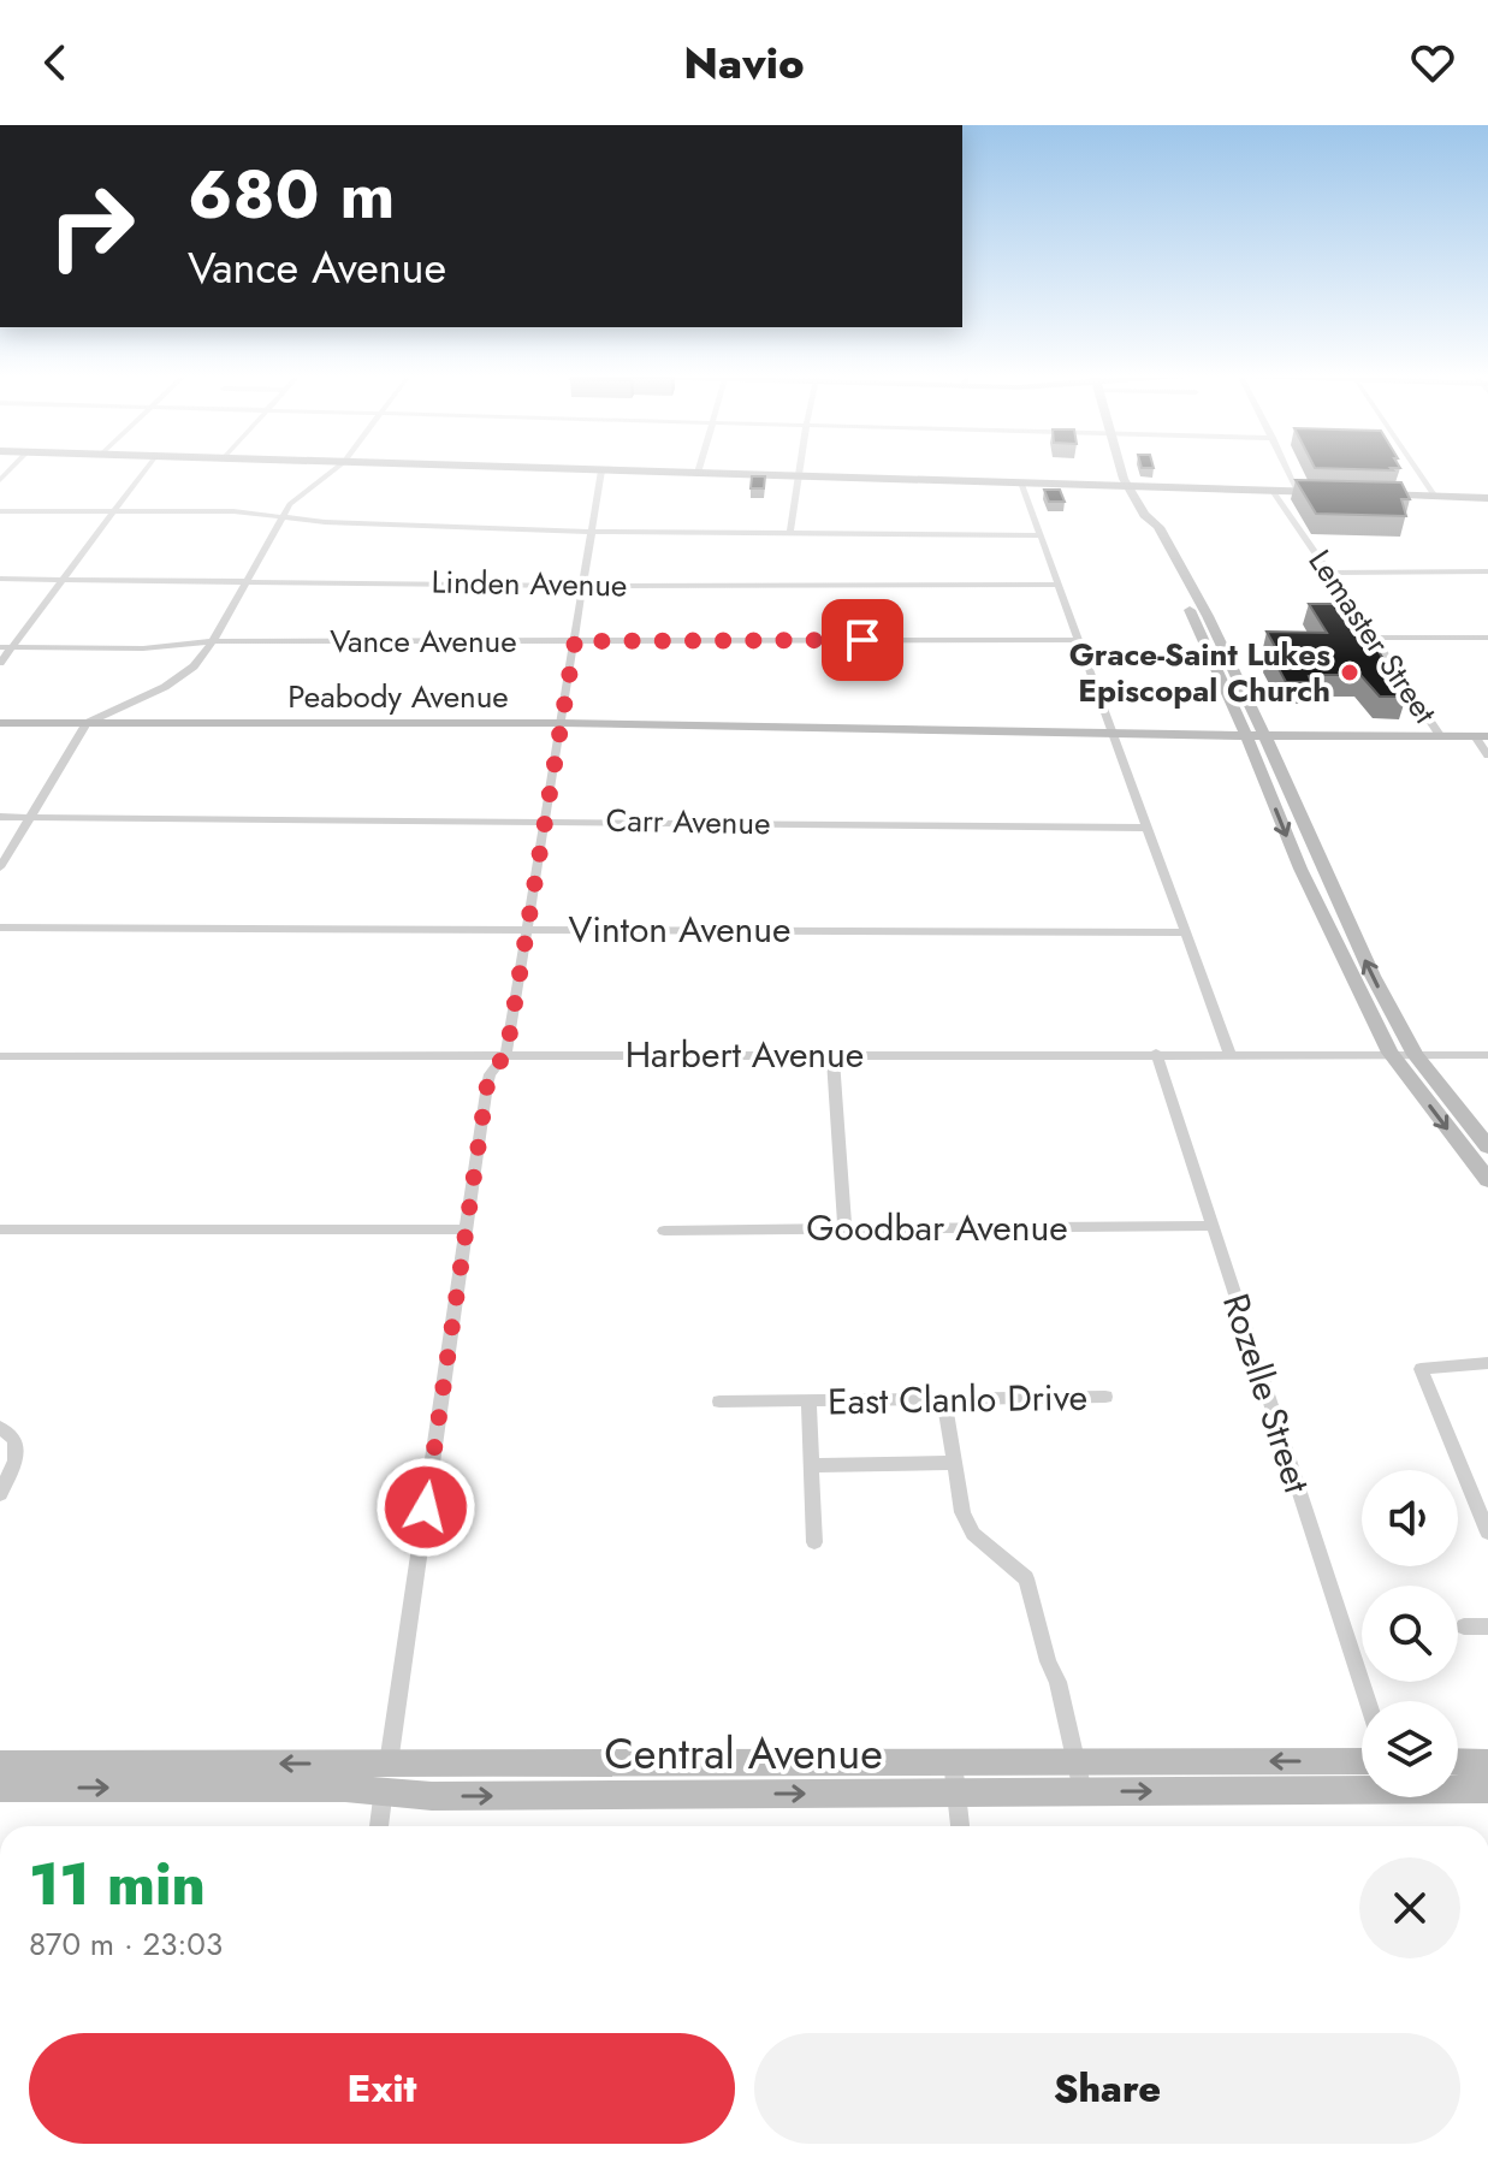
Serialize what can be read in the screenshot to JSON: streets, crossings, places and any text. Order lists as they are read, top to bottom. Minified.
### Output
{"streets":{"street":["Linden Avenue","Lemaster Street","Vance Avenue","Peabody Avenue","Carr Avenue","Vinton Avenue","Harbert Avenue","Goodbar Avenue","Rozelle Street","East Clanlo Drive","Central Avenue"]},"crossings":[["Lemaster Street","Peabody Avenue"],["Harbert Avenue","Rozelle Street"],["Goodbar Avenue","Rozelle Street"]],"places":["Grace-Saint Lukes Episcopal Church"],"page":{"header":"Navio","turn":["680 m","Vance Avenue"],"heading":["11 min","870 m · 23:03"],"buttons":["Exit","Share"]}}
